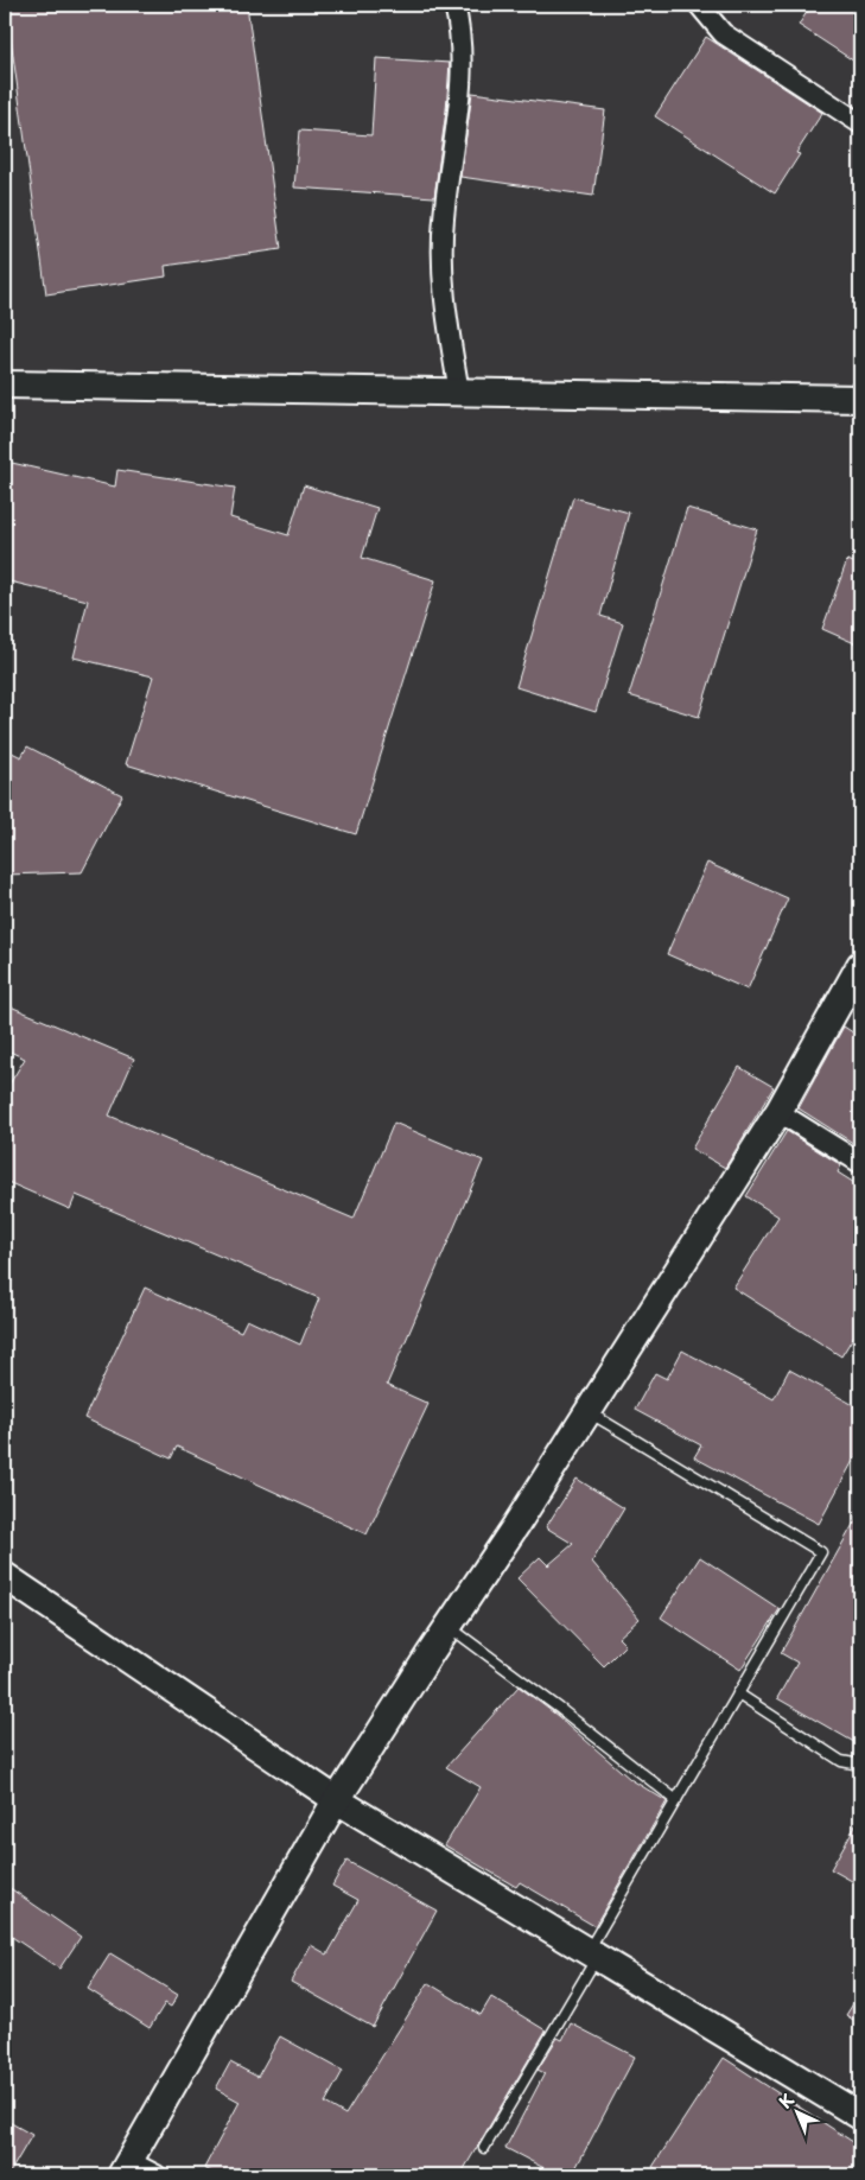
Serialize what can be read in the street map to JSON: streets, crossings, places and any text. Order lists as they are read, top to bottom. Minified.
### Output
{"north":"top left"}
